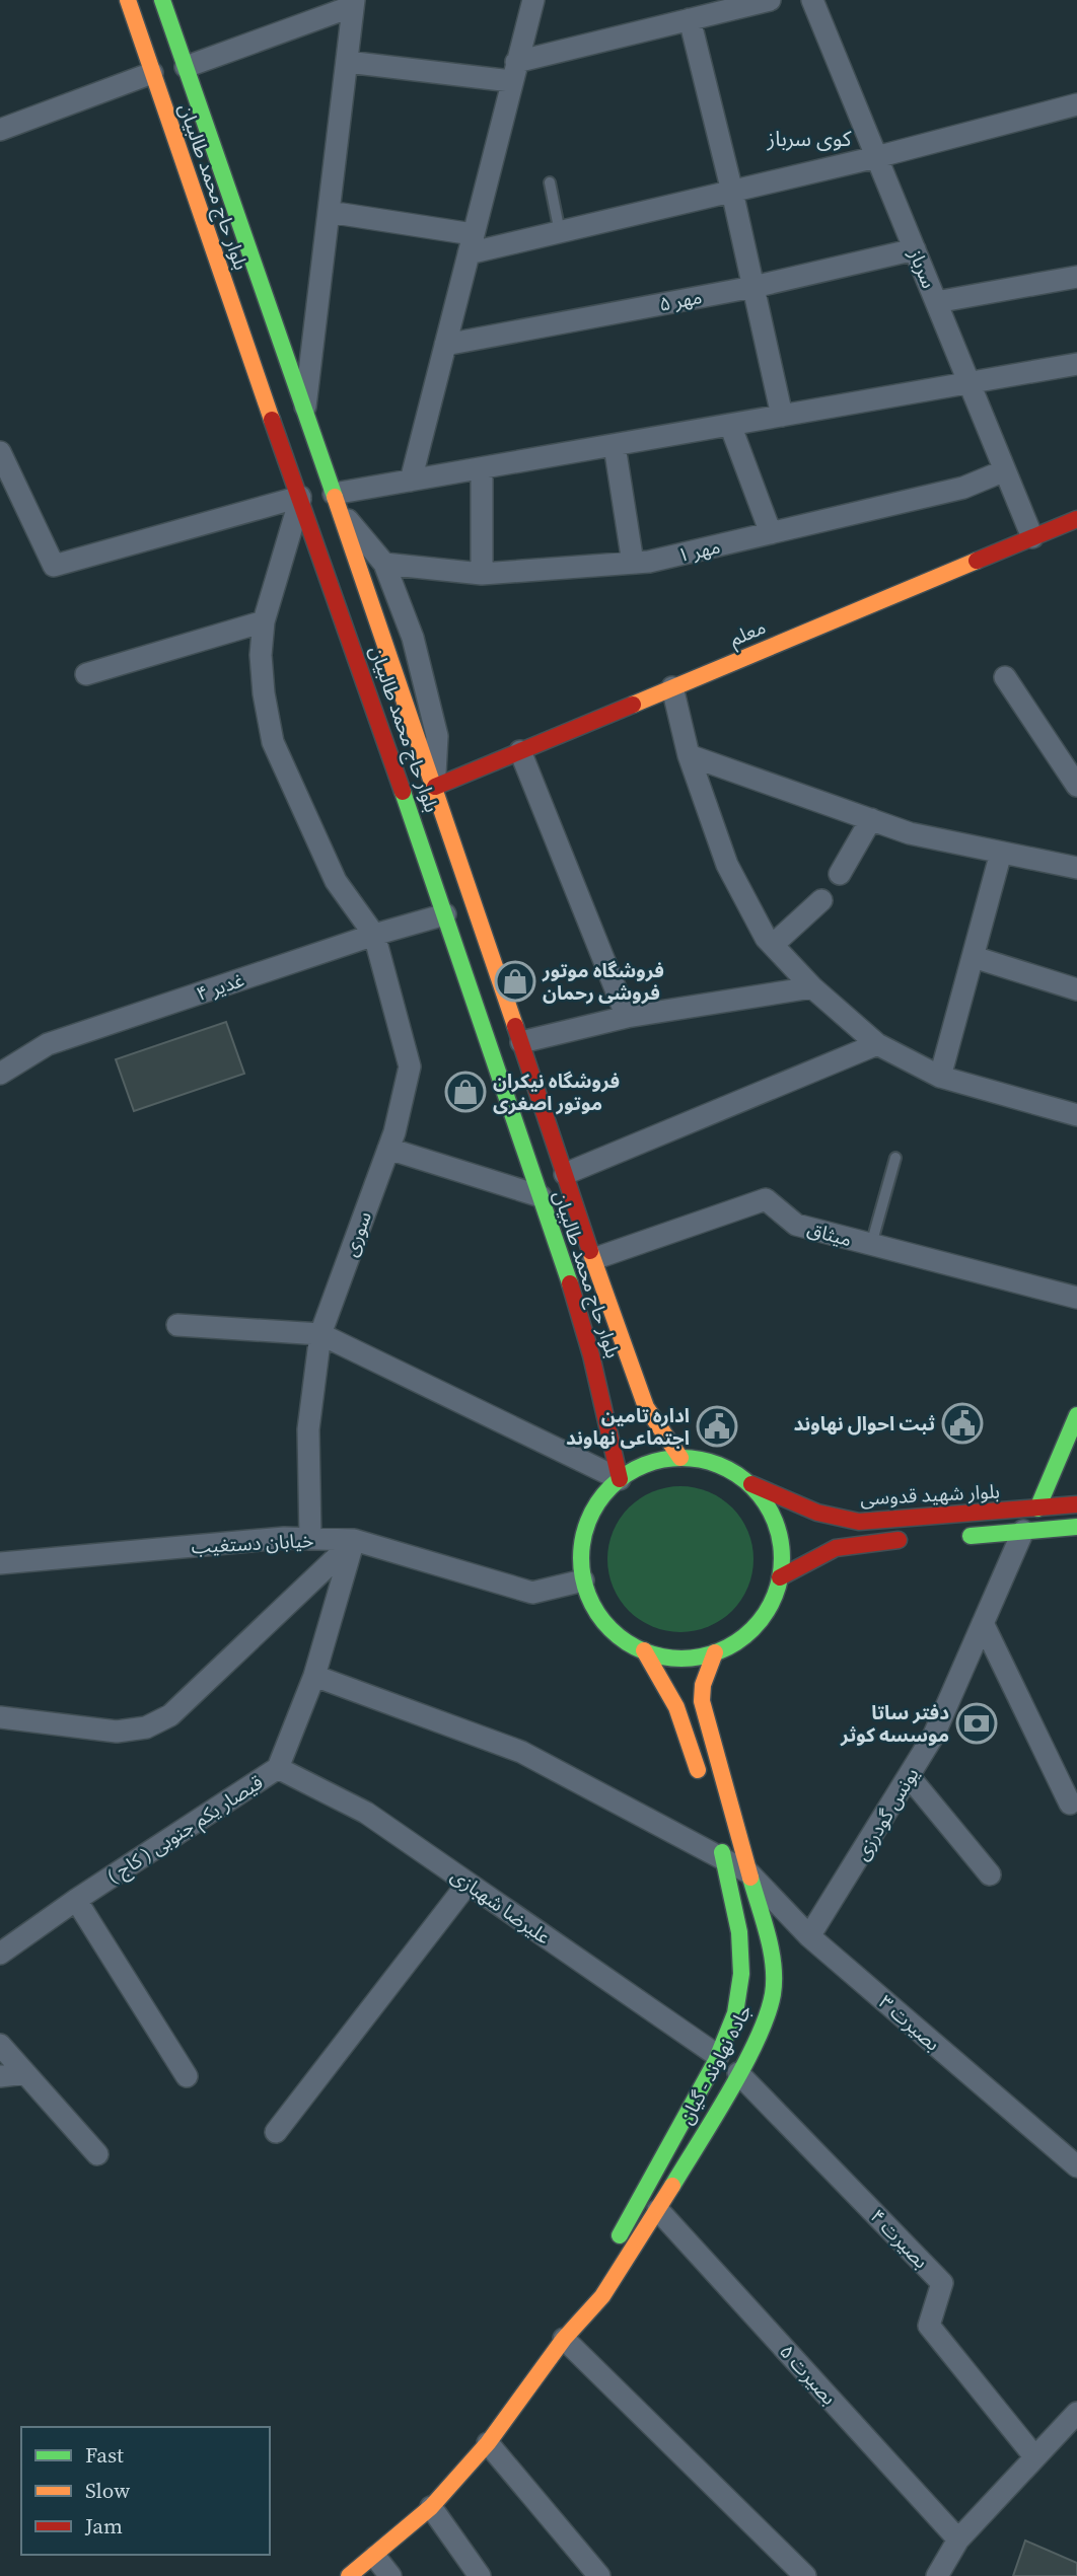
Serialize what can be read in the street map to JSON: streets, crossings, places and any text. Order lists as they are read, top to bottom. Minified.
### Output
{"streets":{"main road":["بلوار حاج محمد طالبیان","معلم","بلوار شهید قدوسی","جاده نهاوند - گیان"],"street":["سرباز","مهر ۵","مهر ۱","غدیر ۴","سوری","میثاق","خیابان دستغیب","یونس گودرزی","قیصار یکم جنوبی ( کاج )","علیرضا شهبازی","بصیرت ۳","بصیرت ۴","بصیرت ۵"]},"crossings":[["بلوار حاج محمد طالبیان","معلم"],["بلوار حاج محمد طالبیان","غدیر ۴"],["بلوار حاج محمد طالبیان","میثاق"],["بلوار حاج محمد طالبیان","بلوار شهید قدوسی"],["بلوار حاج محمد طالبیان","خیابان دستغیب"],["بلوار حاج محمد طالبیان","جاده نهاوند - گیان"],["سرباز","مهر ۵"],["سرباز","مهر ۱"],["سرباز","معلم"],["غدیر ۴","سوری"],["سوری","خیابان دستغیب"],["بلوار شهید قدوسی","خیابان دستغیب"],["بلوار شهید قدوسی","جاده نهاوند - گیان"],["خیابان دستغیب","قیصار یکم جنوبی ( کاج )"],["خیابان دستغیب","جاده نهاوند - گیان"],["یونس گودرزی","بصیرت ۳"],["قیصار یکم جنوبی ( کاج )","علیرضا شهبازی"],["علیرضا شهبازی","جاده نهاوند - گیان"],["بصیرت ۳","جاده نهاوند - گیان"],["جاده نهاوند - گیان","بصیرت ۴"],["جاده نهاوند - گیان","بصیرت ۵"]],"districts":["کوی سرباز"],"places":{"shop":["فروشگاه موتور فروشی رحمان","فروشگاه نیکران موتور اصغری"],"public building":["ثبت احوال نهاوند","اداره تامین اجتماعی نهاوند"],"bank":["دفتر ساتا موسسه کوثر"]},"legend":["Fast","Slow","Jam"]}
